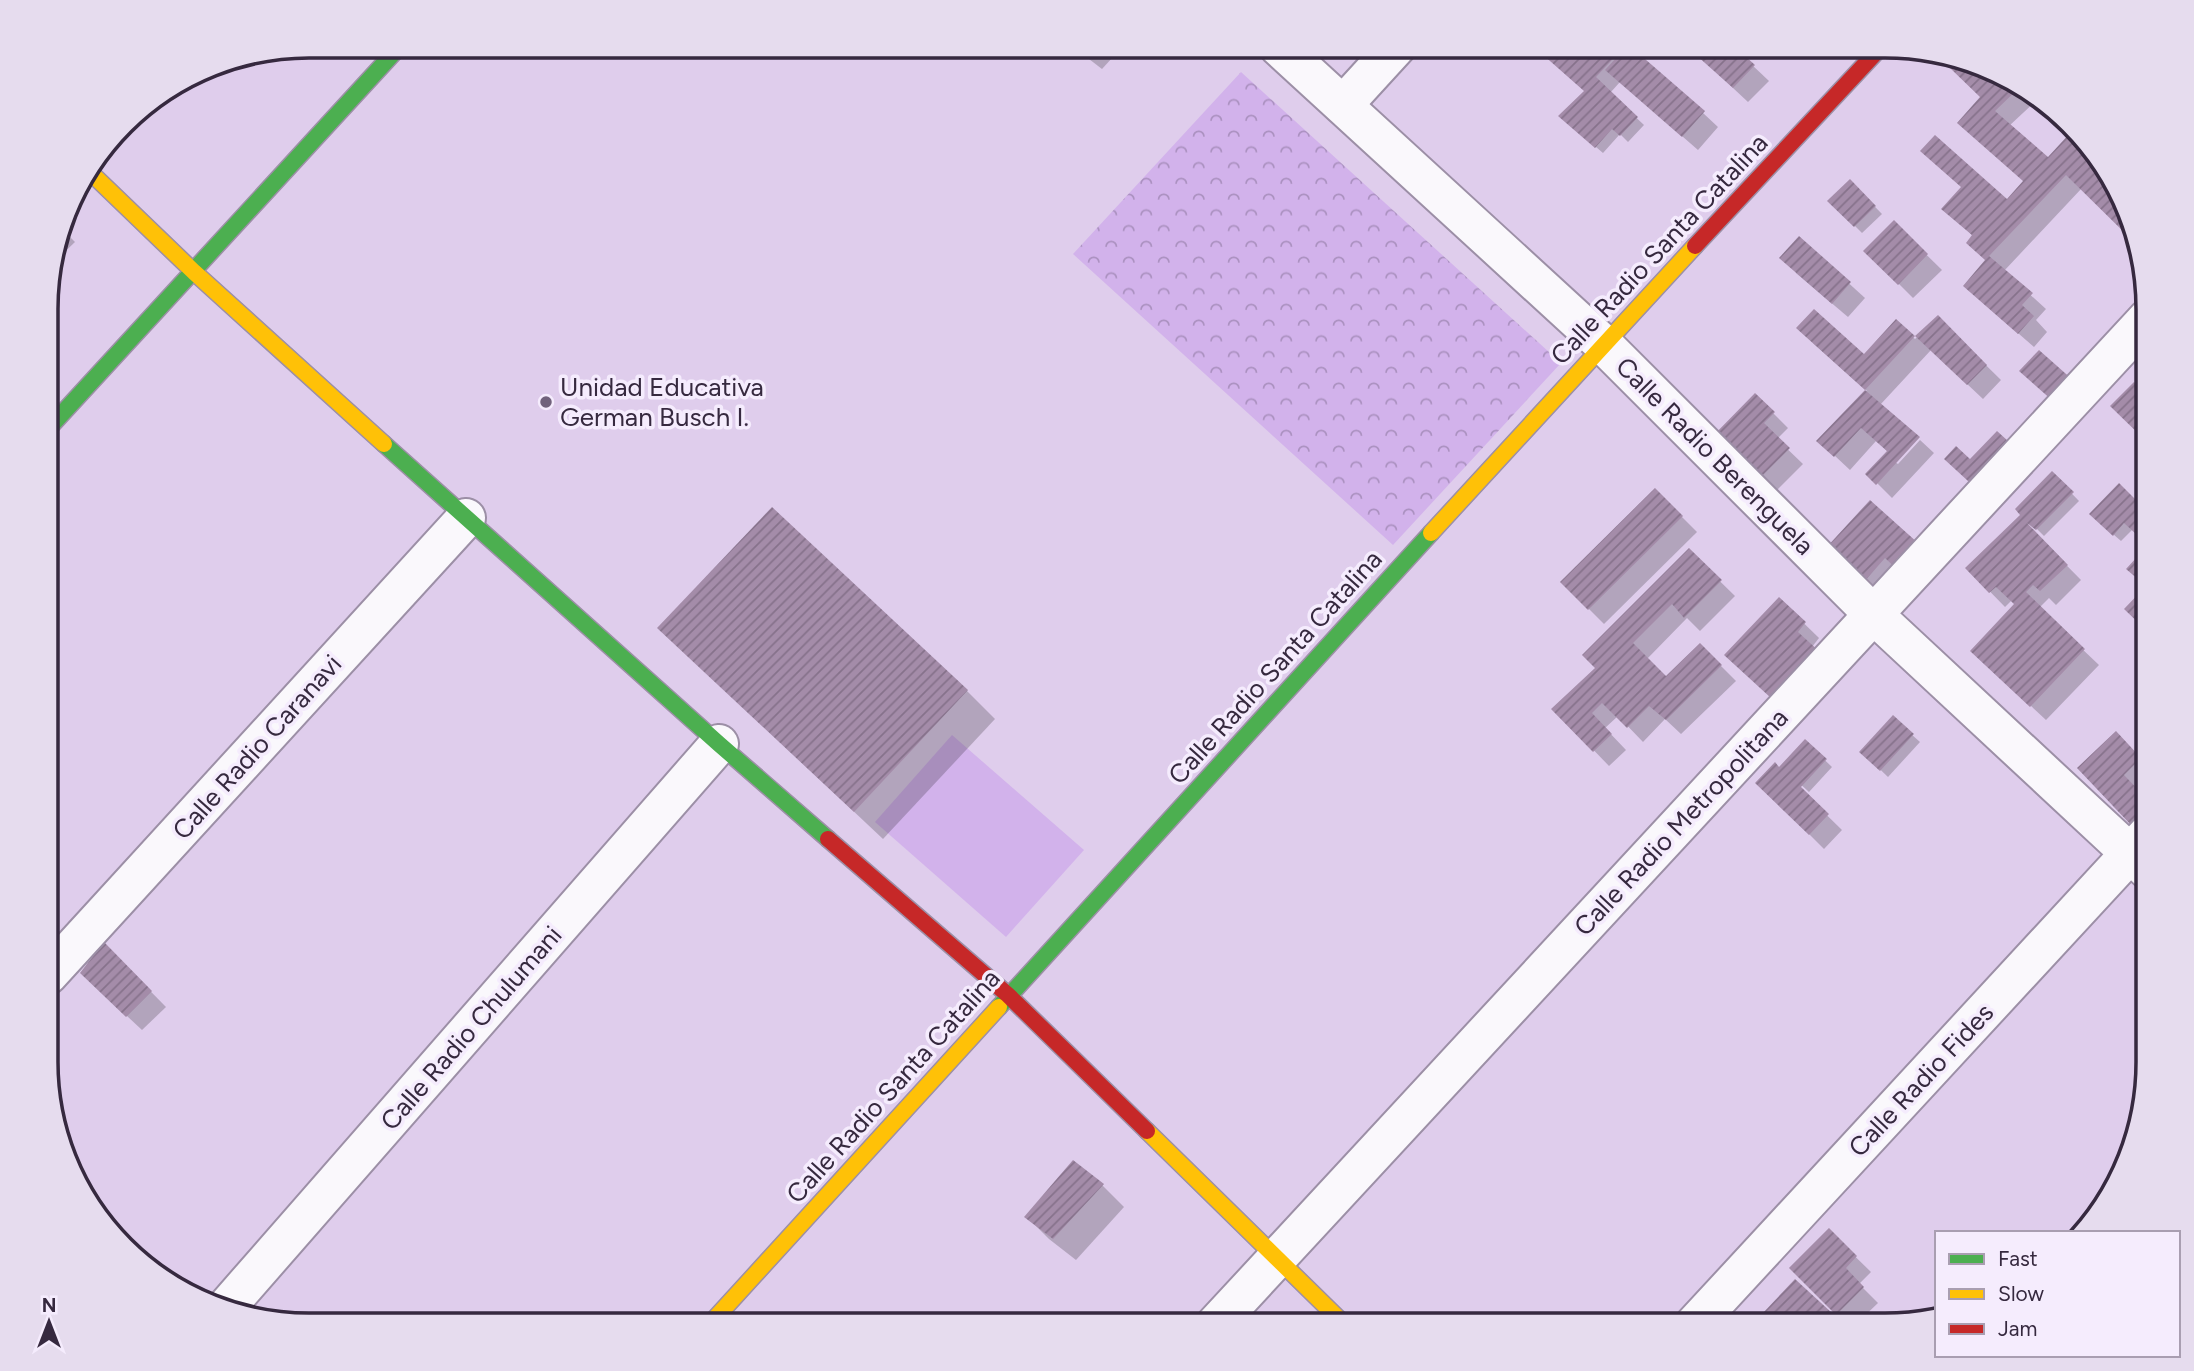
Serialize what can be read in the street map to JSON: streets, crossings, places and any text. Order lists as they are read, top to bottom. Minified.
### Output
{"streets":{"street":["Calle Radio Santa Catalina","Calle Radio Berenguela","Calle Radio Caranavi","Calle Radio Metropolitana","Calle Radio Chulumani","Calle Radio Fides"]},"crossings":[["Calle Radio Santa Catalina","Calle Radio Berenguela"],["Calle Radio Berenguela","Calle Radio Metropolitana"]],"places":["Unidad Educativa German Busch I."],"legend":["Fast","Slow","Jam"],"north":"top"}
